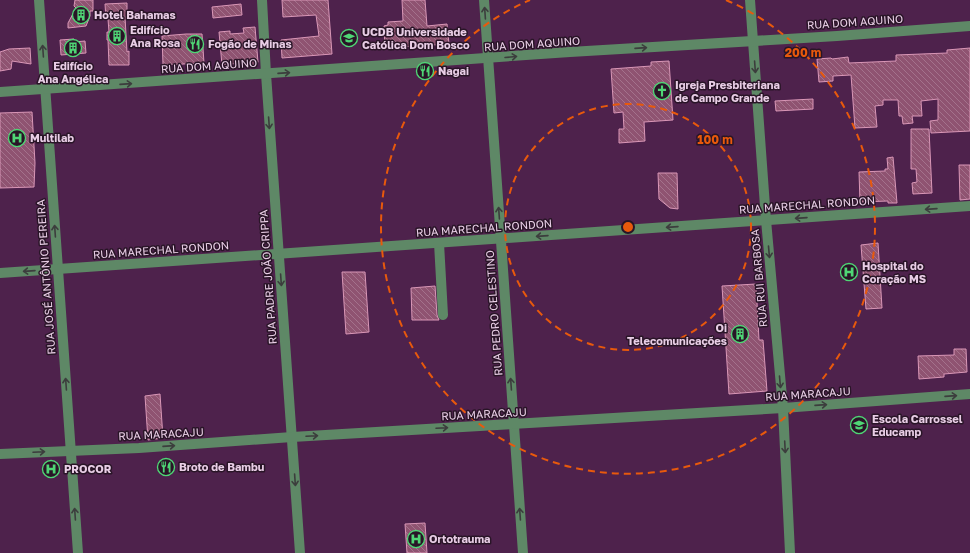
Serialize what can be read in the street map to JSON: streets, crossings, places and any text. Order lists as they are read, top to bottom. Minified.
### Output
{"streets":{"street":["RUA DOM AQUINO","RUA MARECHAL RONDON","RUA JOSÉ ANTÔNIO PEREIRA","RUA PADRE JOÃO CRIPPA","RUA RUI BARBOSA","RUA PEDRO CELESTINO","RUA MARACAJU"]},"crossings":[["RUA DOM AQUINO","RUA JOSÉ ANTÔNIO PEREIRA"],["RUA DOM AQUINO","RUA PADRE JOÃO CRIPPA"],["RUA DOM AQUINO","RUA RUI BARBOSA"],["RUA DOM AQUINO","RUA PEDRO CELESTINO"],["RUA MARECHAL RONDON","RUA JOSÉ ANTÔNIO PEREIRA"],["RUA MARECHAL RONDON","RUA PADRE JOÃO CRIPPA"],["RUA MARECHAL RONDON","RUA RUI BARBOSA"],["RUA MARECHAL RONDON","RUA PEDRO CELESTINO"],["RUA JOSÉ ANTÔNIO PEREIRA","RUA MARACAJU"],["RUA PADRE JOÃO CRIPPA","RUA MARACAJU"],["RUA RUI BARBOSA","RUA MARACAJU"],["RUA PEDRO CELESTINO","RUA MARACAJU"]],"one_way":["RUA DOM AQUINO","RUA MARECHAL RONDON","RUA JOSÉ ANTÔNIO PEREIRA","RUA PADRE JOÃO CRIPPA","RUA RUI BARBOSA","RUA PEDRO CELESTINO","RUA MARACAJU"],"places":{"building":["Hotel Bahamas","Edifício Ana Rosa","Edifício Ana Angélica","Oi Telecomunicações"],"school or university":["UCDB Universidade Católica Dom Bosco","Escola Carrossel Educamp"],"restaurant":["Fogão de Minas","Nagai","Broto de Bambu"],"church":["Igreja Presbiteriana de Campo Grande"],"hospital":["Multilab","Hospital do Coração MS","PROCOR","Ortotrauma"]},"rings":["200 m","100 m"]}
